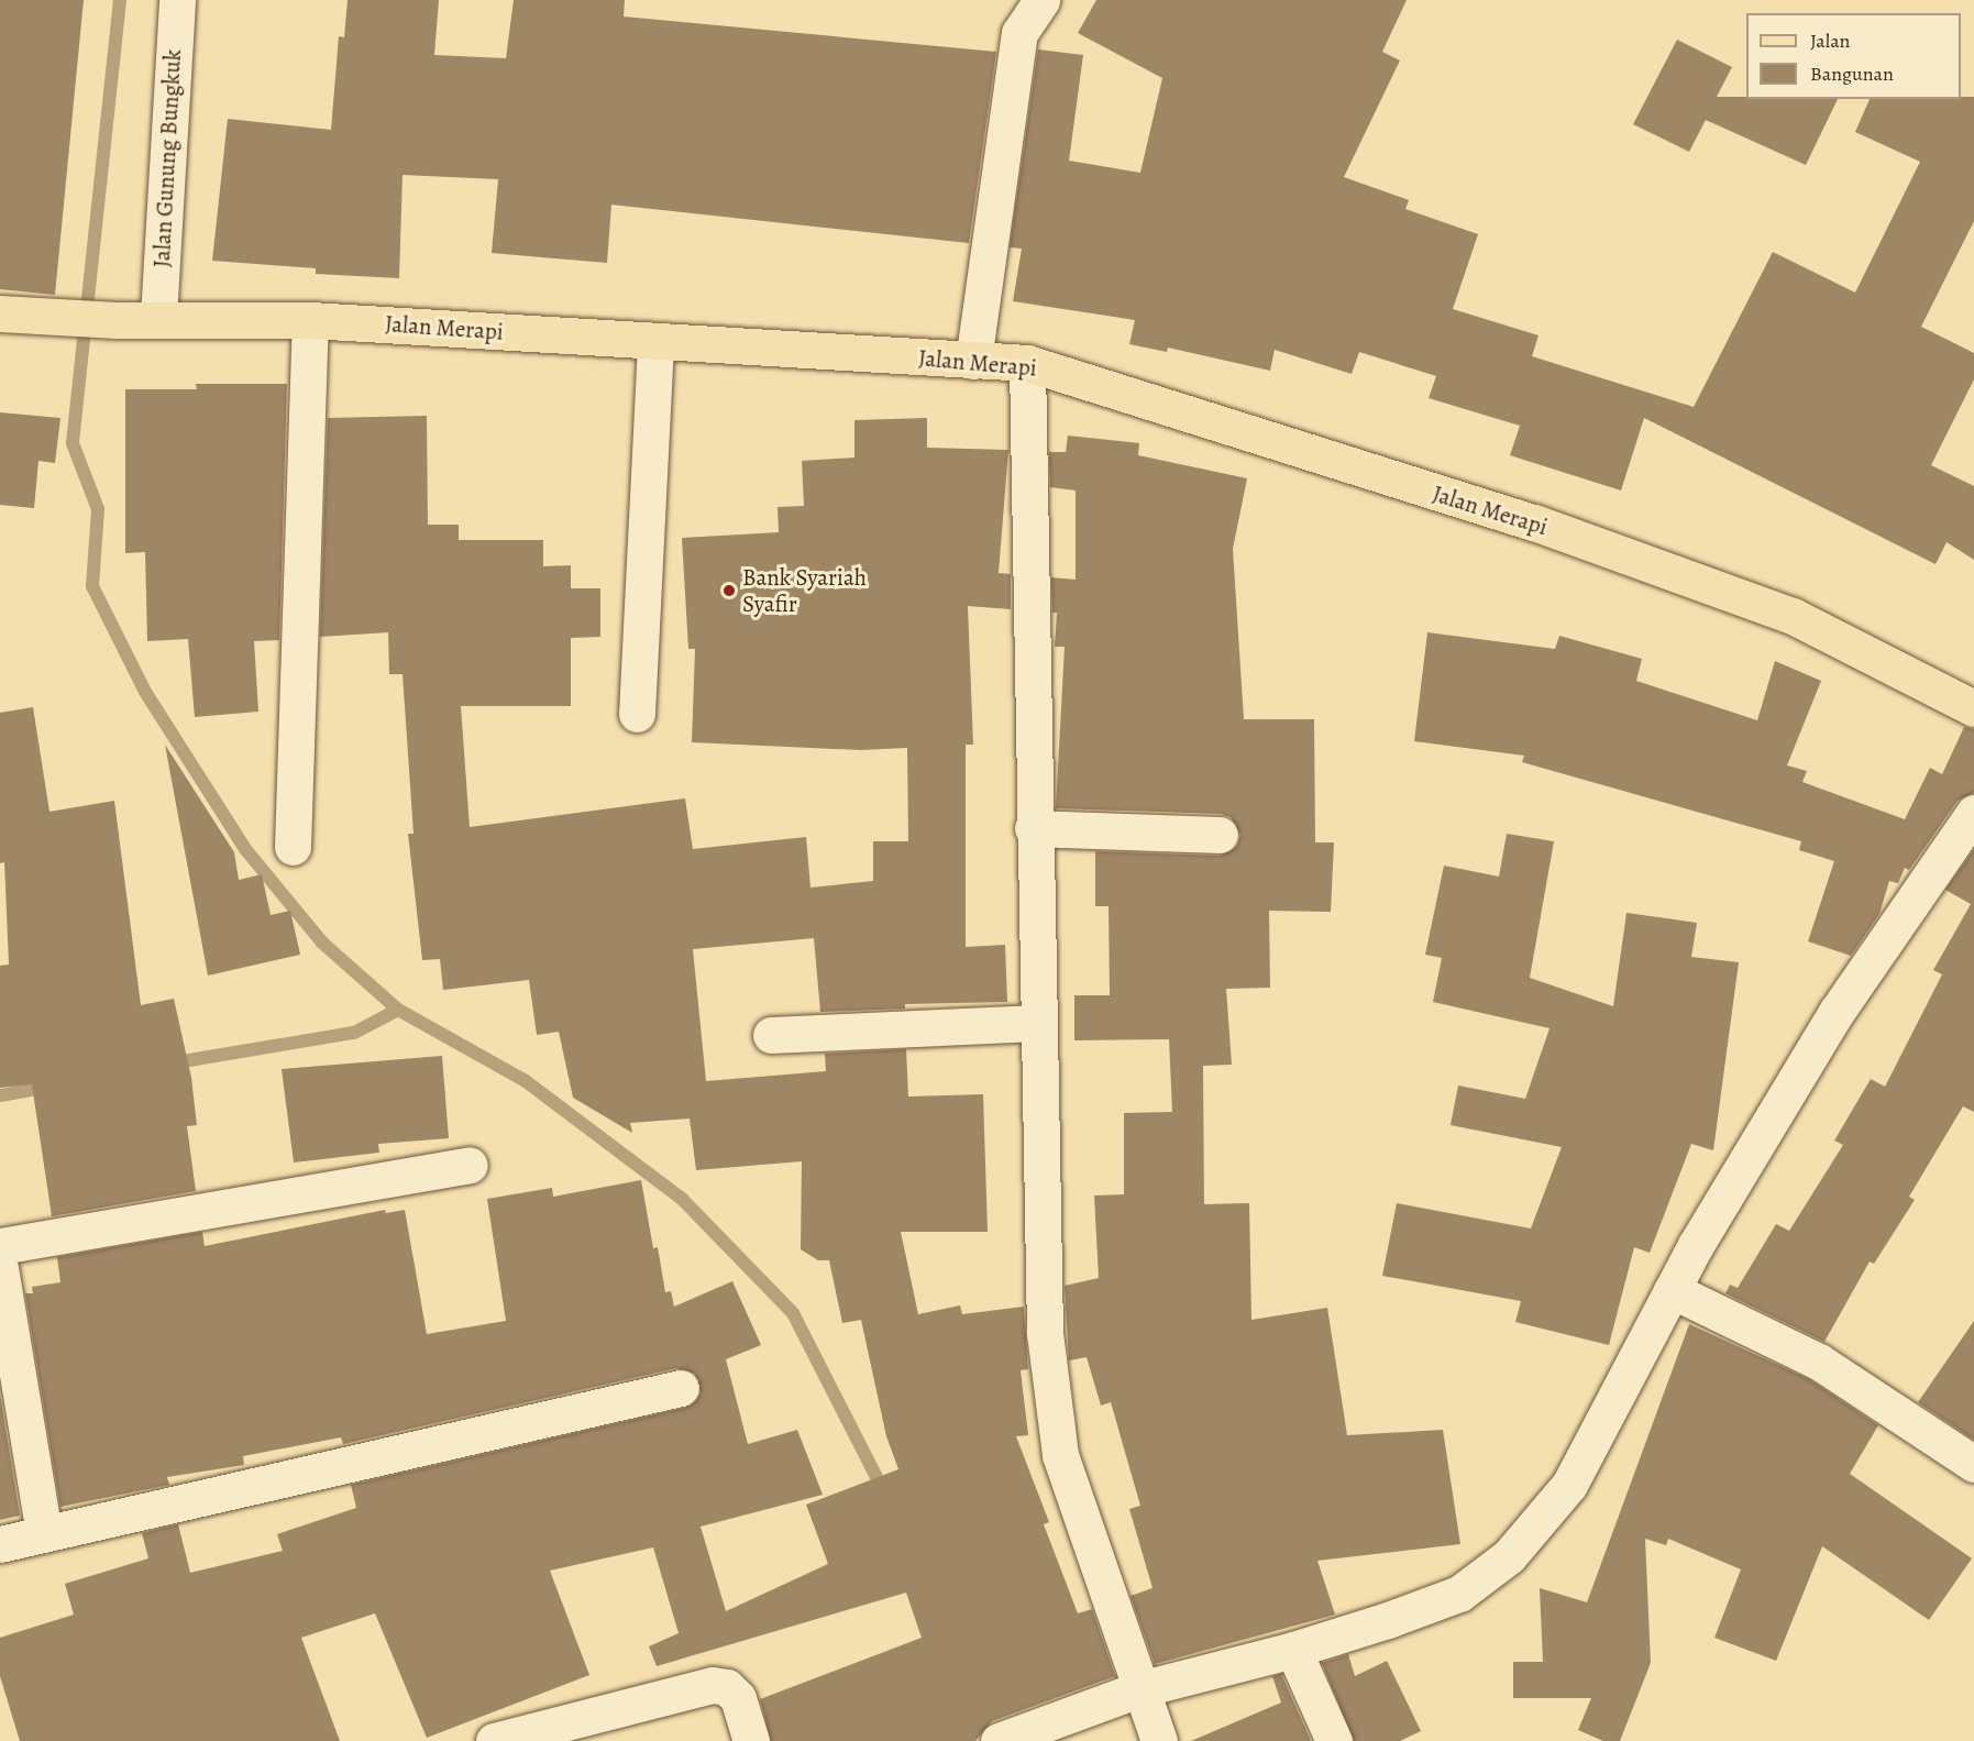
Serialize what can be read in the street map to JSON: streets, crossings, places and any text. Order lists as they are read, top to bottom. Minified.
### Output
{"streets":{"main road":["Jalan Merapi"],"street":["Jalan Gunung Bungkuk"]},"crossings":[["Jalan Gunung Bungkuk","Jalan Merapi"]],"places":["Bank Syariah Syafir"],"legend":["Jalan","Bangunan"]}
